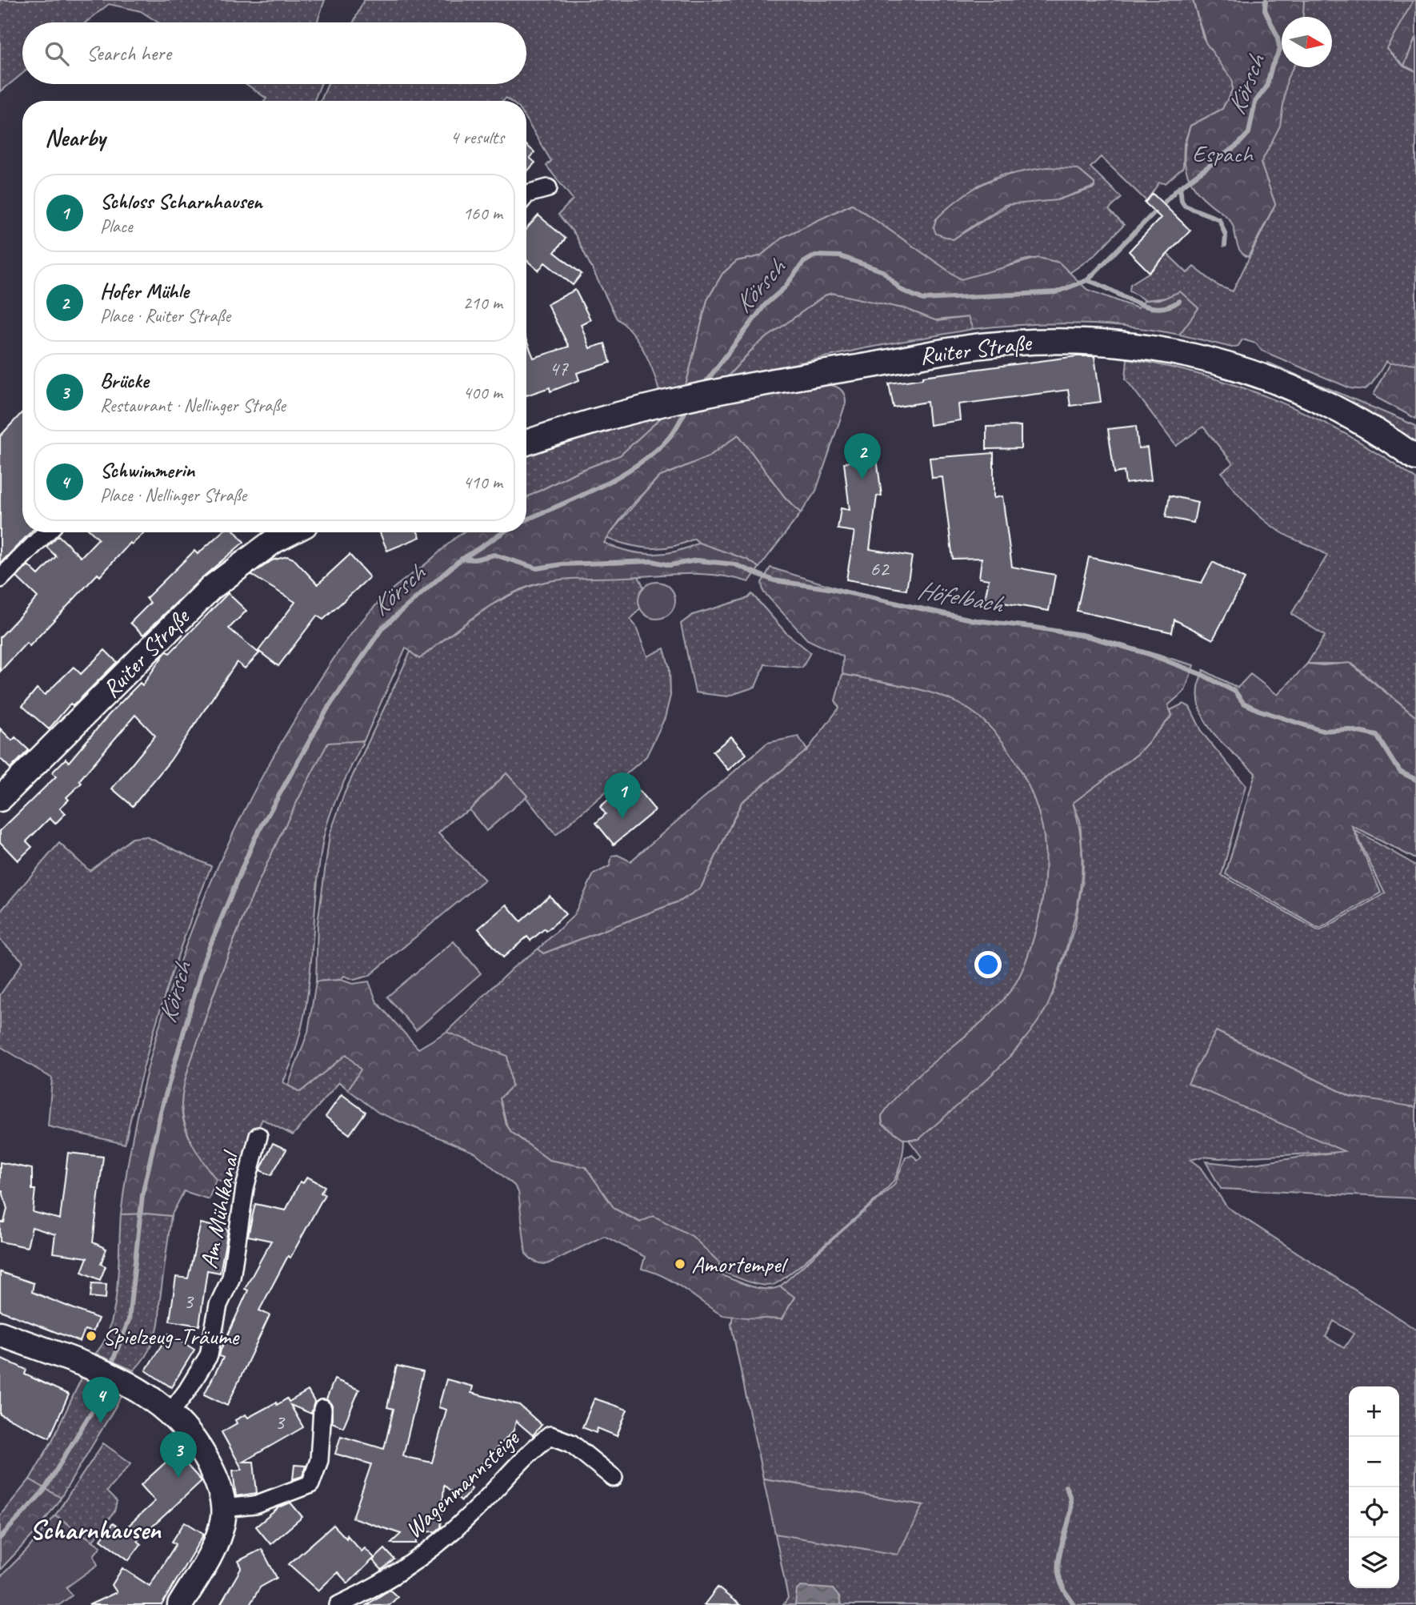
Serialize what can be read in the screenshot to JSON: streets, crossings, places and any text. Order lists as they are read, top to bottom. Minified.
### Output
{"streets":{"main road":["Ruiter Straße"],"street":["Am Mühlkanal","Wagenmannsteige"]},"districts":["Scharnhausen"],"water":["Körsch","Höfelbach"],"parks":["Espach"],"places":["Amortempel","Spielzeug-Träume"],"house_numbers":["47","62","3","3"],"north":"right","page":{"search":"Search here","heading":["Nearby","4 results"],"list":[{"mark":"1","name":"Schloss Scharnhausen","note":"Place","value":"160 m"},{"mark":"2","name":"Hofer Mühle","note":"Place · Ruiter Straße","value":"210 m"},{"mark":"3","name":"Brücke","note":"Restaurant · Nellinger Straße","value":"400 m"},{"mark":"4","name":"Schwimmerin","note":"Place · Nellinger Straße","value":"410 m"}],"pins":["2","1","4","3"],"map_buttons":["+","−"]}}
